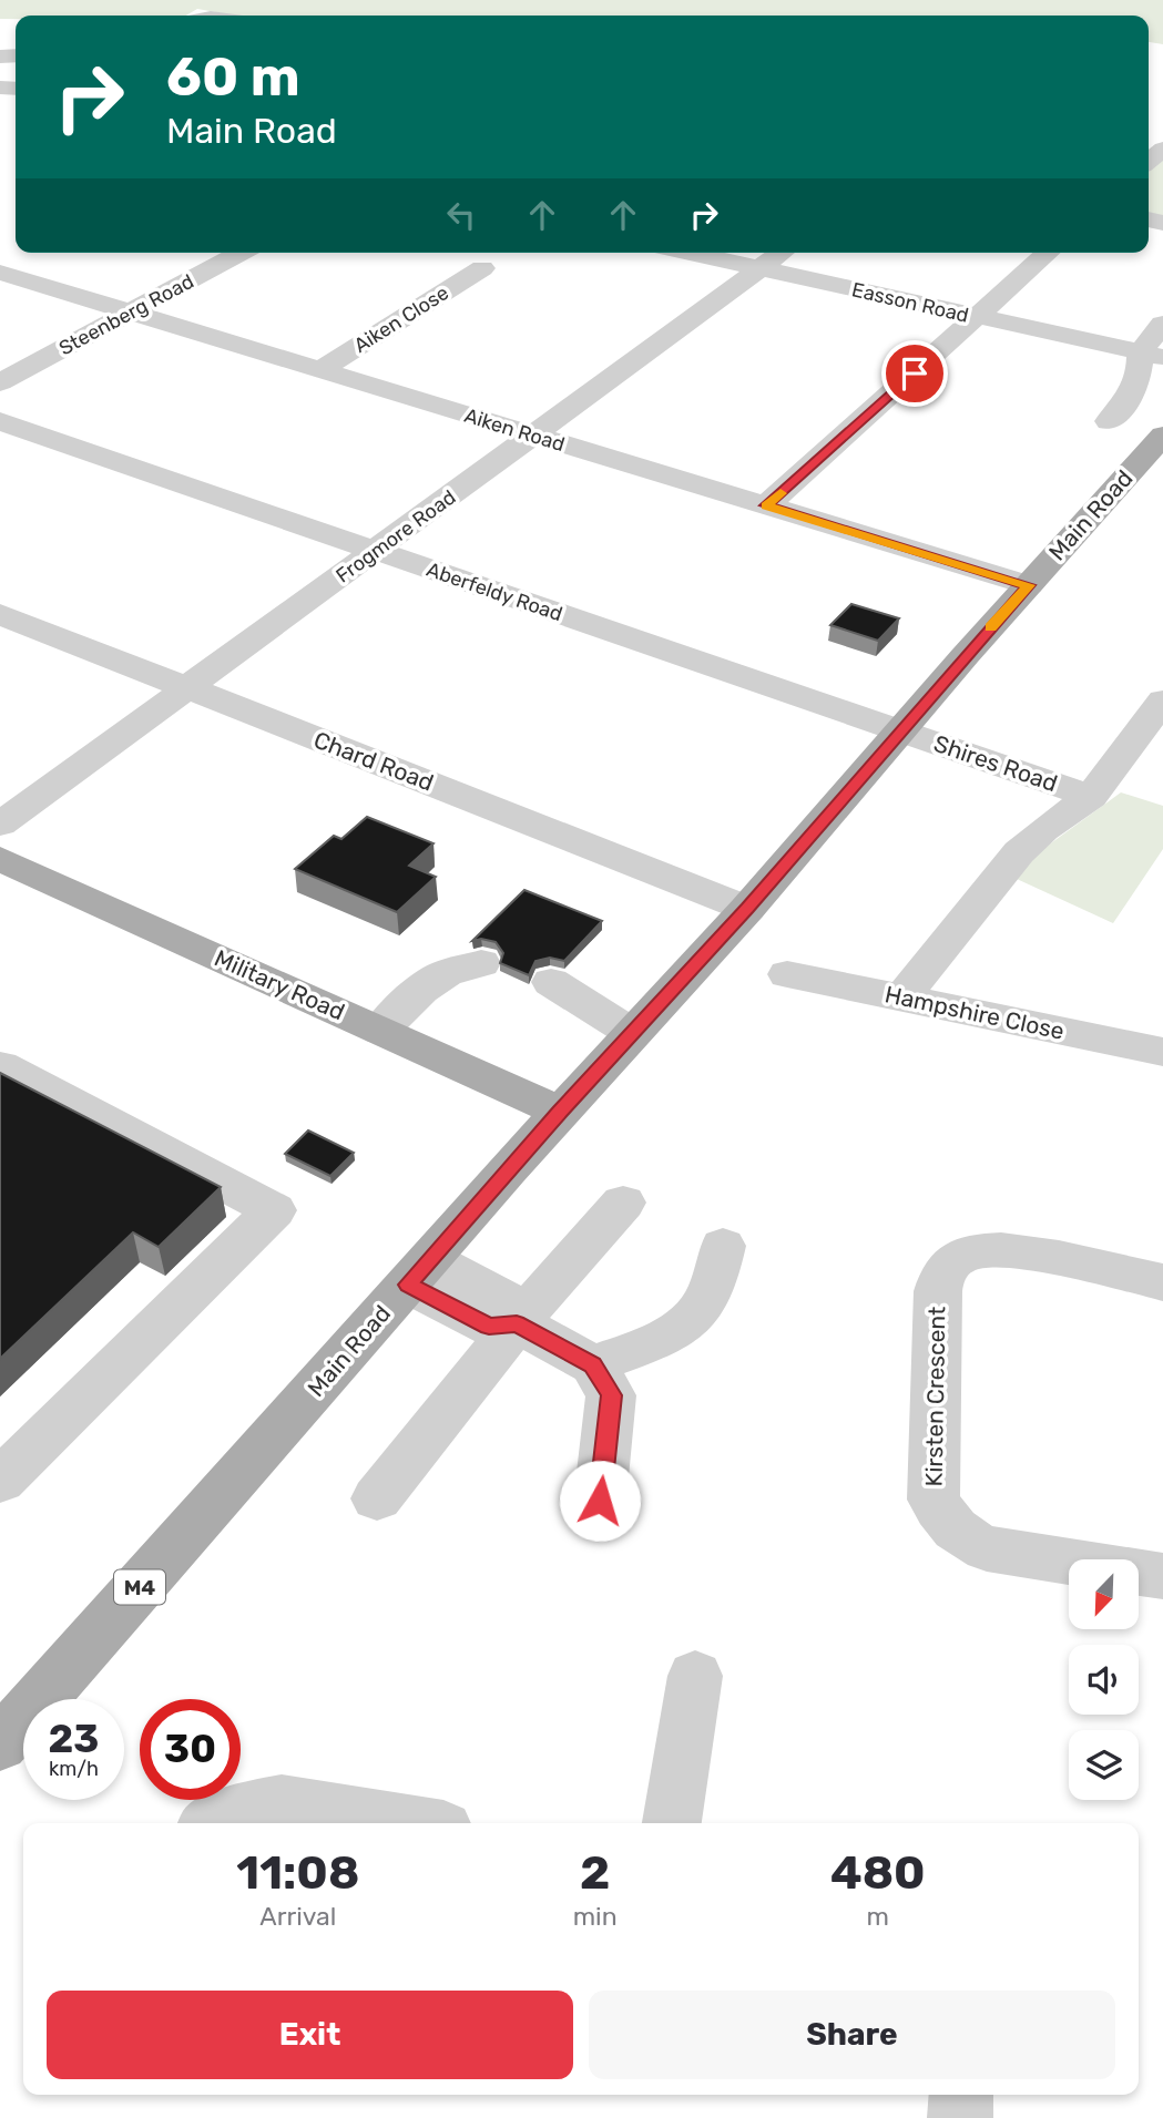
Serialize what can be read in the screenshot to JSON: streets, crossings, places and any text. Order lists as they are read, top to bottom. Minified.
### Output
{"streets":{"main road":["Main Road","Military Road","M4"],"street":["Easson Road","Steenberg Road","Aiken Close","Aiken Road","Frogmore Road","Aberfeldy Road","Chard Road","Shires Road","Hampshire Close","Kirsten Crescent"]},"crossings":[["Easson Road","Frogmore Road"],["Steenberg Road","Aiken Road"],["Aiken Close","Aiken Road"],["Aiken Road","Main Road"],["Aiken Road","Frogmore Road"],["Main Road","Aberfeldy Road"],["Main Road","Chard Road"],["Main Road","Shires Road"],["Main Road","Military Road"],["Frogmore Road","Aberfeldy Road"],["Frogmore Road","Chard Road"],["Aberfeldy Road","Shires Road"]],"north":"bottom left","page":{"turn":["60 m","Main Road"],"speed":"23 km/h","limit":"30","eta":["11:08","Arrival","2","min","480","m"],"buttons":["Exit","Share"]}}
